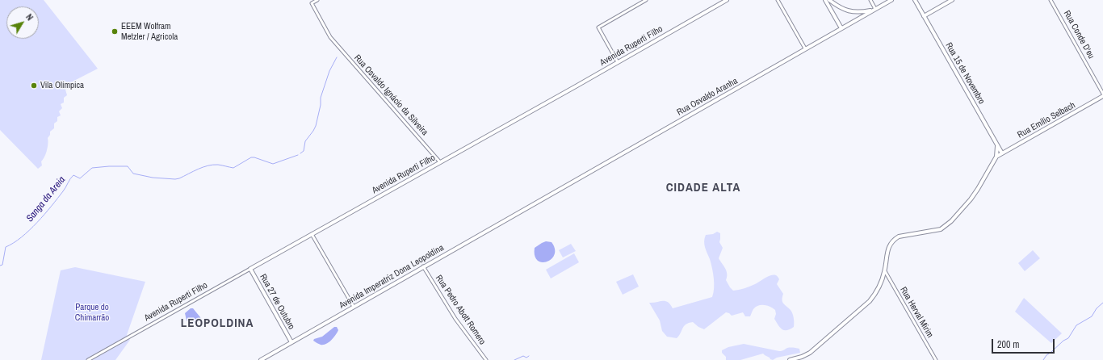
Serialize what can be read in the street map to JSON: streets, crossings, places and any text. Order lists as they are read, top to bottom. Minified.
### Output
{"streets":{"main road":["Avenida Ruperti Filho","Rua 15 de Novembro","Rua Osvaldo Aranha","Rua Emílio Selbach","Avenida Imperatriz Dona Leopoldina","Rua 27 de Outubro"],"street":["Rua Conde D'eu","Rua Osvaldo Ignácio da Silveira","Rua Pedro Abott Romero","Rua Herval Mirim"]},"crossings":[["Avenida Ruperti Filho","Rua Osvaldo Ignácio da Silveira"],["Avenida Ruperti Filho","Rua 27 de Outubro"],["Rua 15 de Novembro","Rua Emílio Selbach"],["Rua Osvaldo Aranha","Avenida Imperatriz Dona Leopoldina"],["Avenida Imperatriz Dona Leopoldina","Rua 27 de Outubro"],["Avenida Imperatriz Dona Leopoldina","Rua Pedro Abott Romero"]],"districts":["CIDADE ALTA","LEOPOLDINA"],"water":["Sanga da Areia"],"parks":["Parque do Chimarrão"],"places":["EEEM Wolfram Metzler / Agricola","Vila Olímpica"],"scale_bar":"200 m","north":"top right"}
